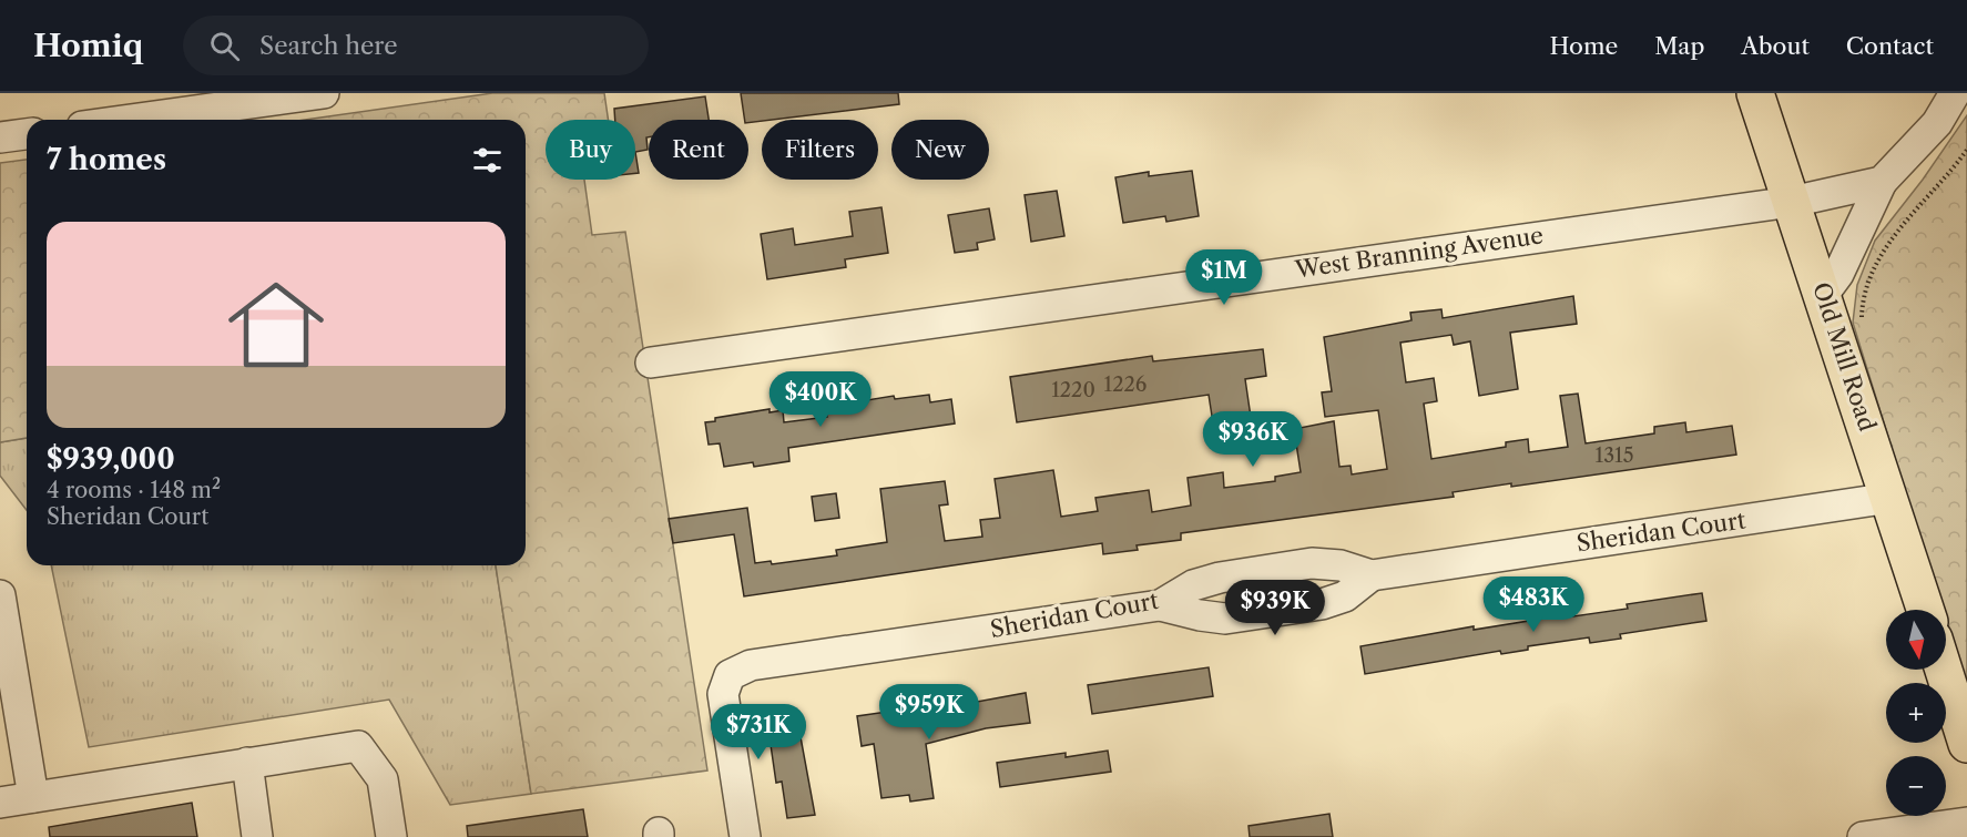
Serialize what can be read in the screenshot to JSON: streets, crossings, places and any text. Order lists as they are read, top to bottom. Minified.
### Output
{"streets":{"main road":["Old Mill Road"],"street":["West Branning Avenue","Sheridan Court"]},"crossings":[["West Branning Avenue","Old Mill Road"],["Old Mill Road","Sheridan Court"]],"house_numbers":["1226","1220","1315"],"north":"bottom","page":{"header":"Homiq","search":"Search here","nav":["Home","Map","About","Contact"],"chip":["Buy","Rent","Filters","New"],"heading":"7 homes","list":[{"name":"$939,000","note":"4 rooms · 148 m² · Sheridan Court"}],"price":["$1M","$400K","$936K","$483K","$939K","$959K","$731K"],"map_buttons":["+","−"]}}
